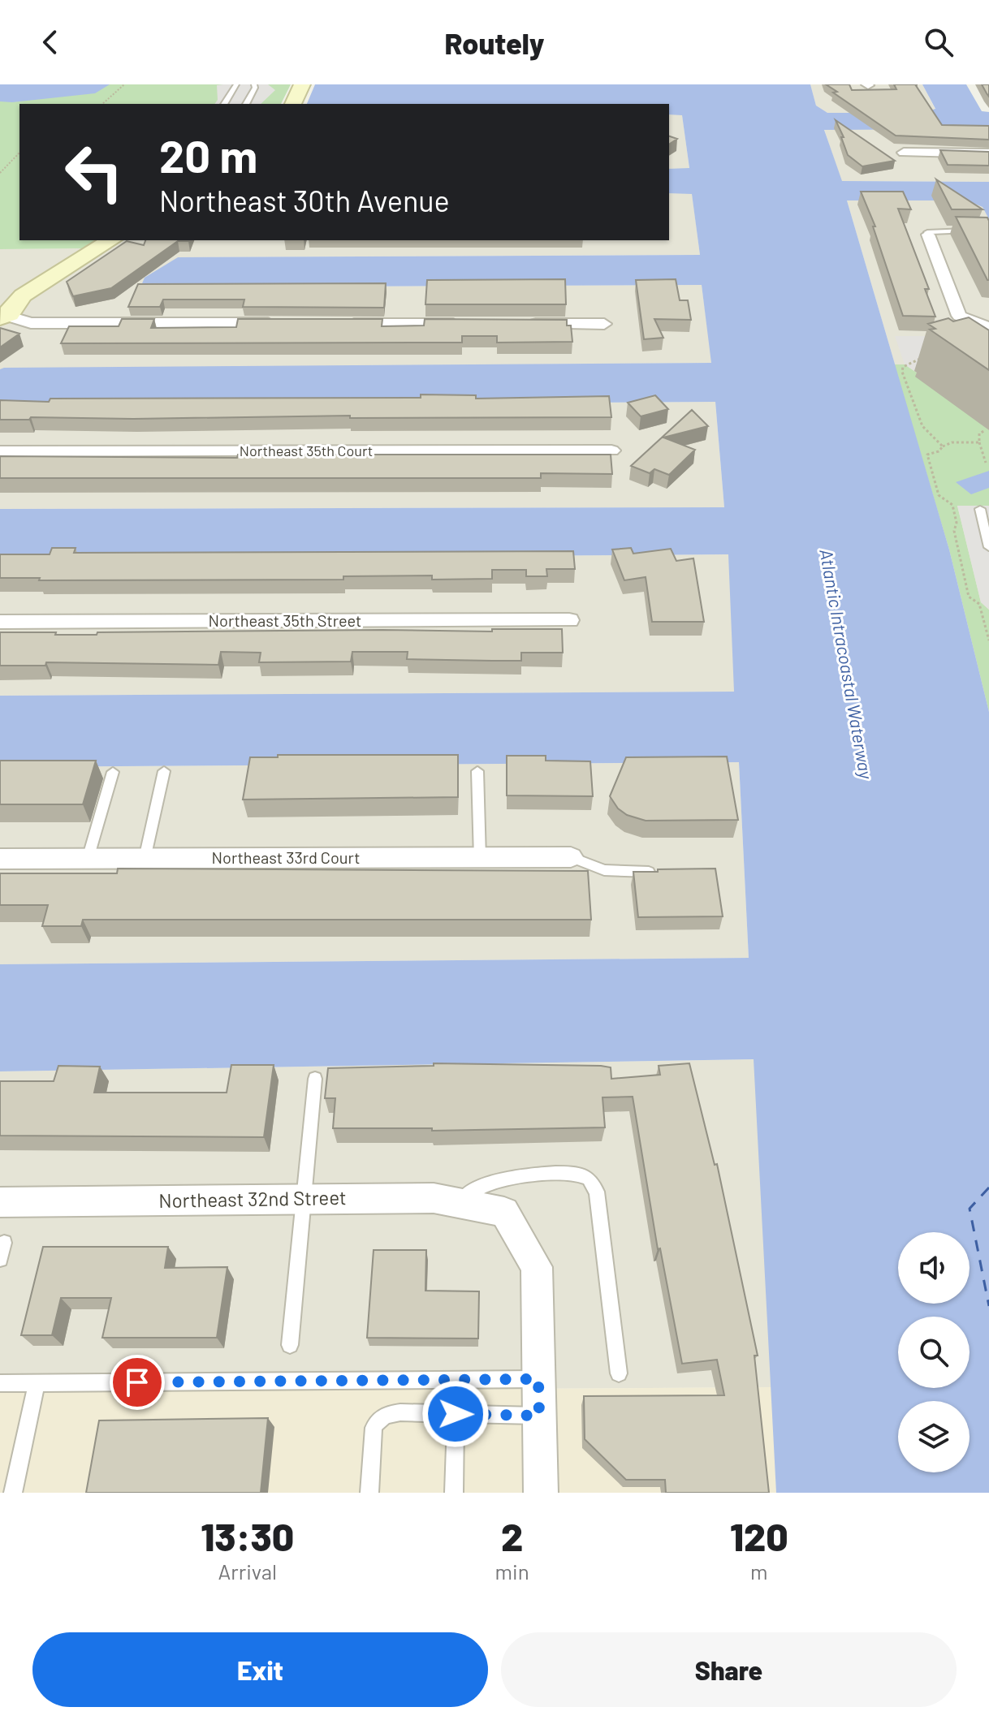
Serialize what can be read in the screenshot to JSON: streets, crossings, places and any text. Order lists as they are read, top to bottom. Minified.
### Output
{"streets":{"street":["Northeast 35th Court","Northeast 35th Street","Northeast 33rd Court","Northeast 32nd Street"]},"water":["Atlantic Intracoastal Waterway"],"page":{"header":"Routely","turn":["20 m","Northeast 30th Avenue"],"eta":["13:30","Arrival","2","min","120","m"],"buttons":["Exit","Share"]}}
